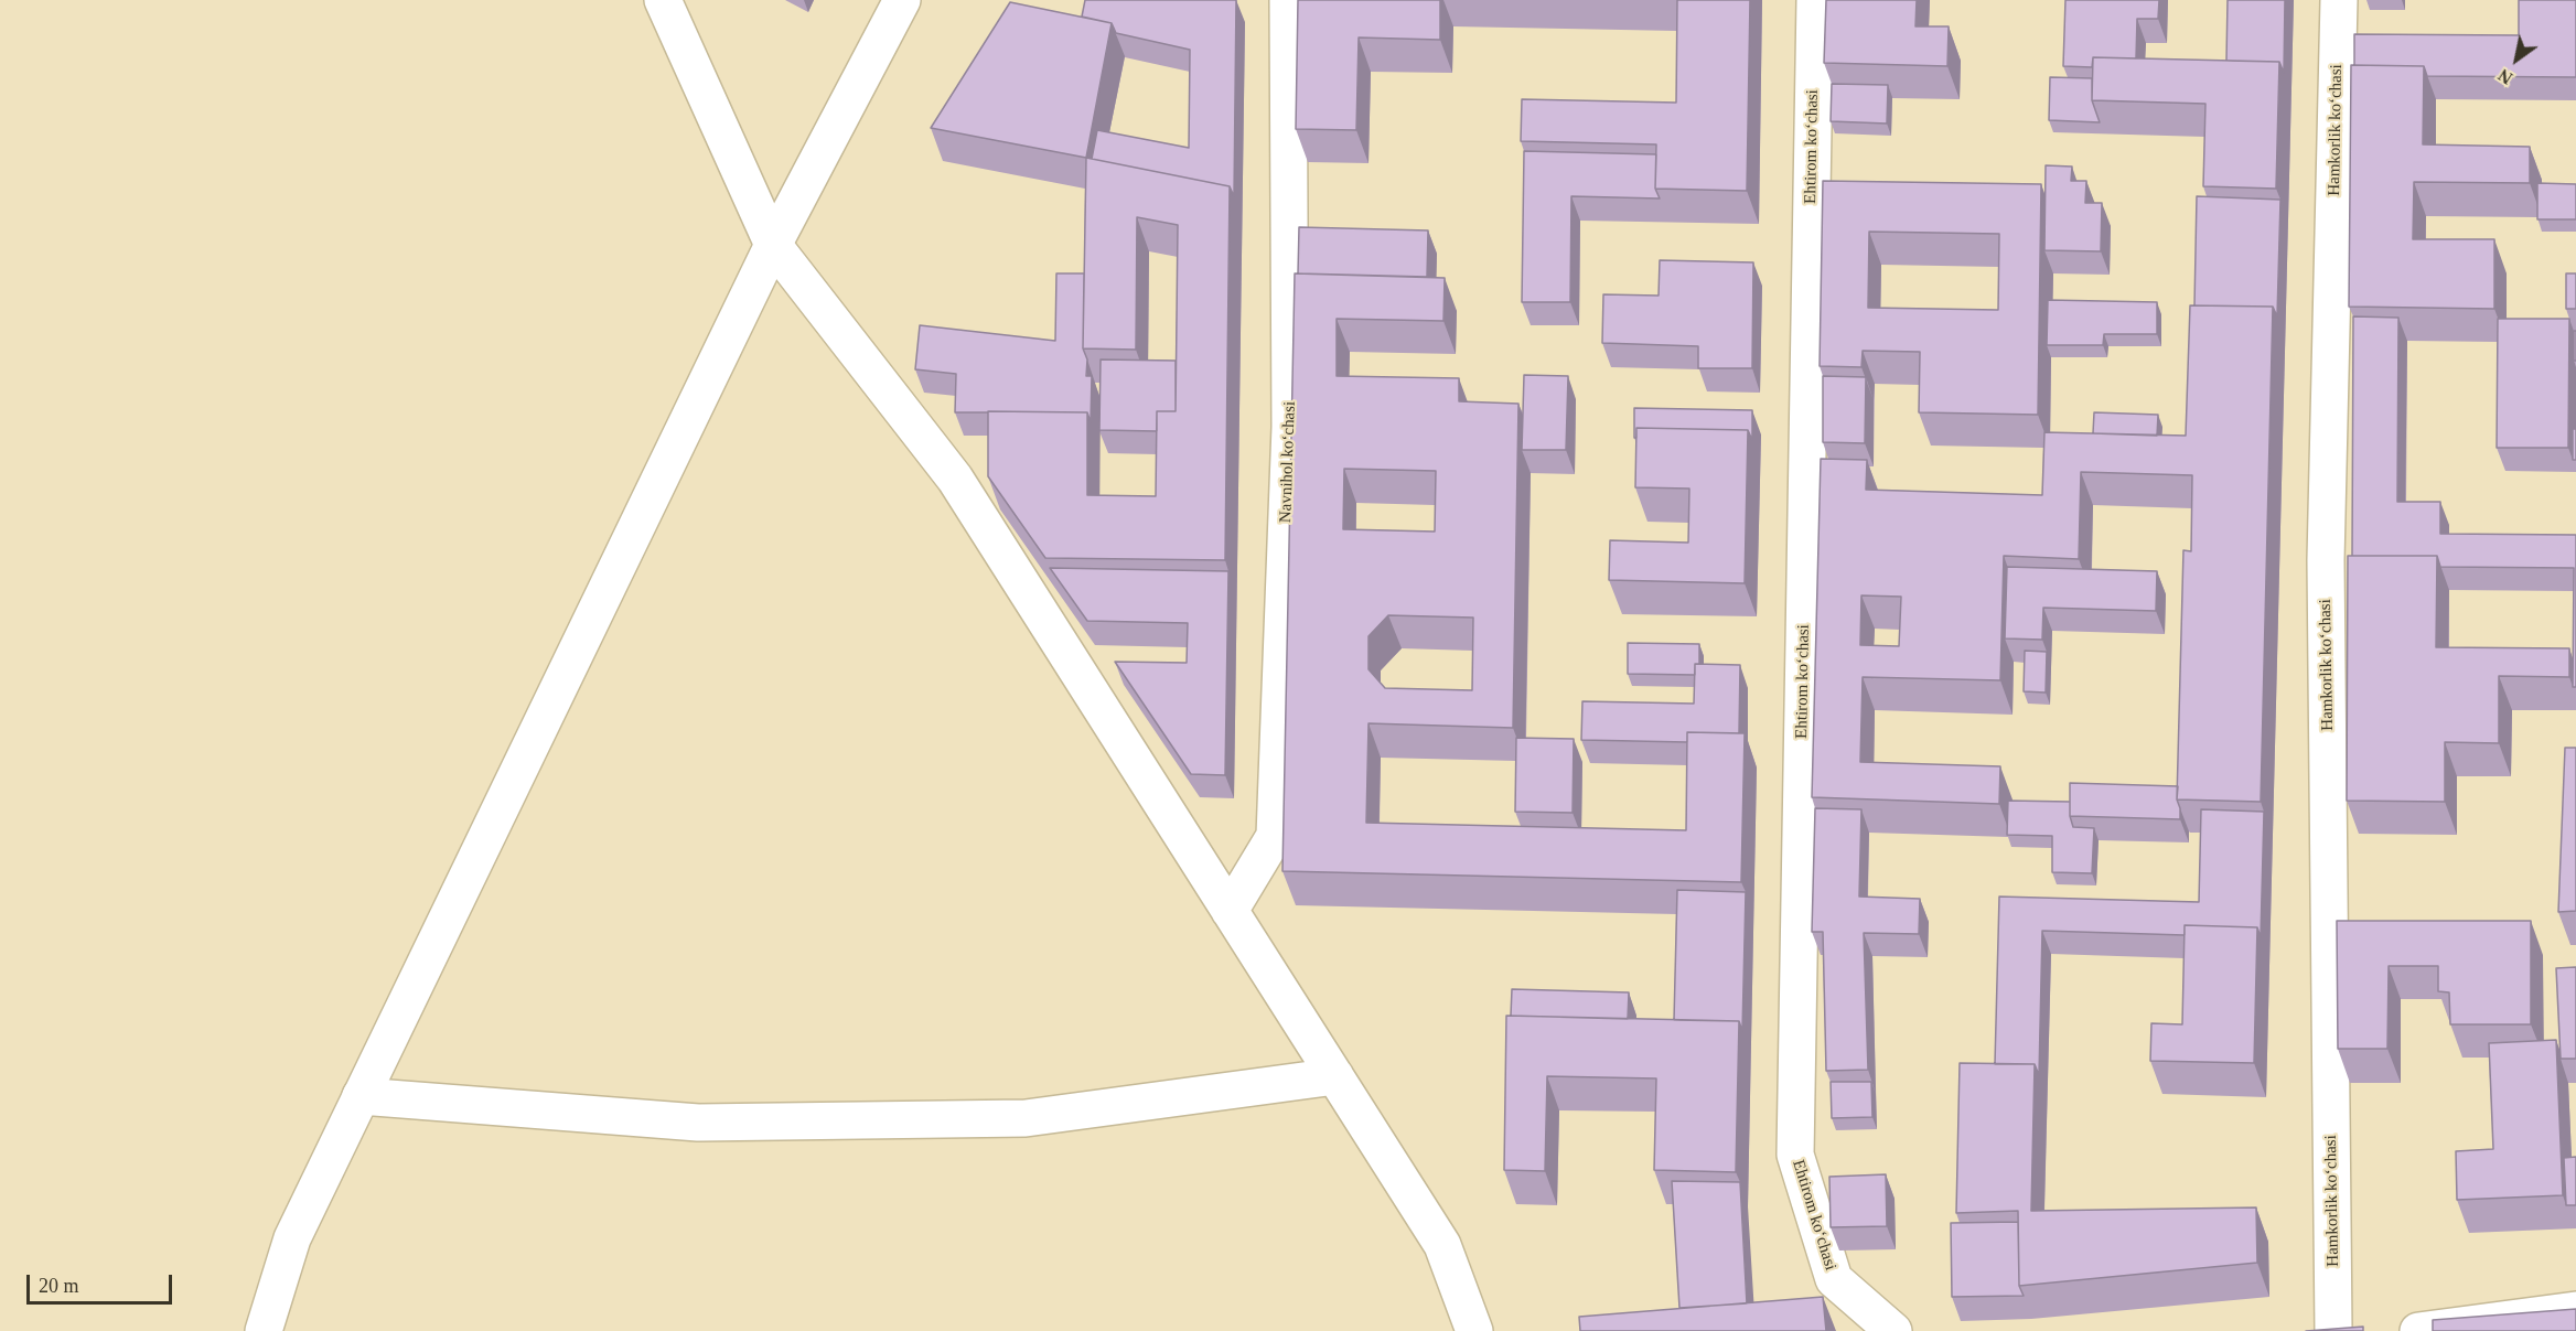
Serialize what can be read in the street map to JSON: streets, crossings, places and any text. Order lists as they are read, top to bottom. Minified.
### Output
{"streets":{"street":["Hamkorlik koʻchasi","Ehtirom koʻchasi","Navnihol koʻchasi"]},"scale_bar":"20 m","north":"bottom left"}
